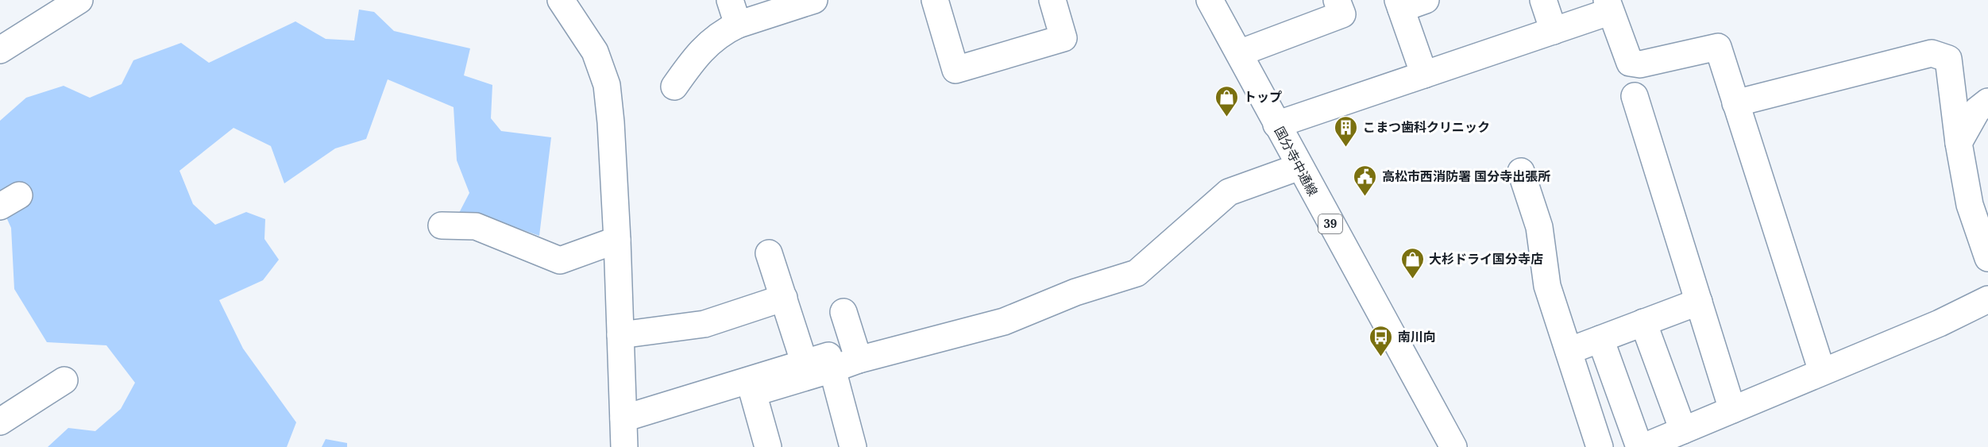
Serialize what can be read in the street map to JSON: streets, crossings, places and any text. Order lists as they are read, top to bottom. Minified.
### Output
{"streets":{"street":["国分寺中通線","39"]},"places":{"shop":["トップ","大杉ドライ国分寺店"],"building":["こまつ歯科クリニック"],"public building":["高松市西消防署 国分寺出張所"],"bus stop":["南川向"]}}
